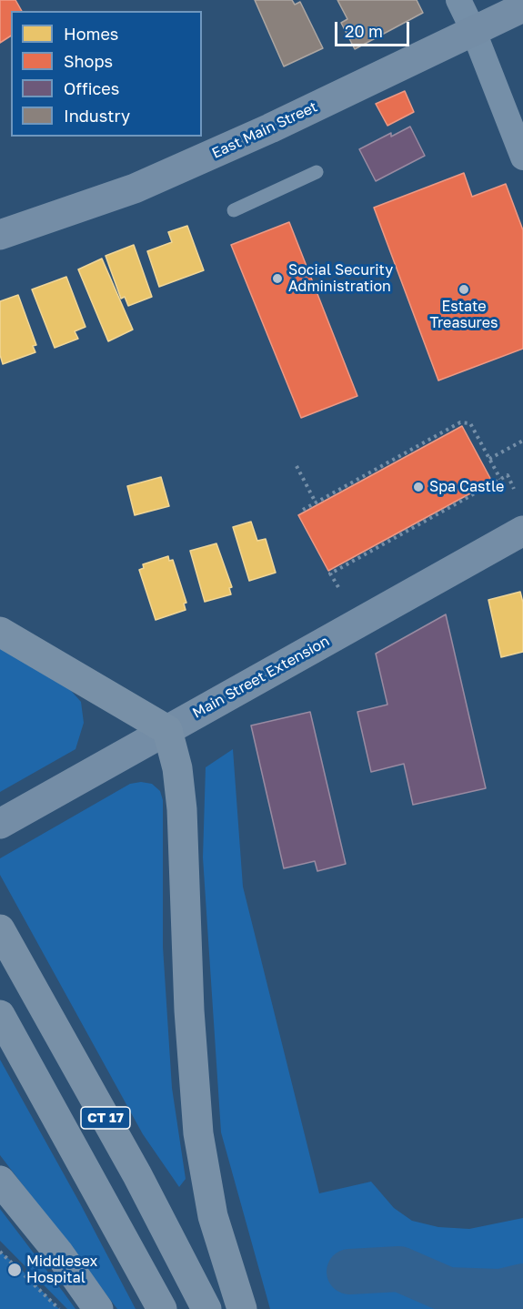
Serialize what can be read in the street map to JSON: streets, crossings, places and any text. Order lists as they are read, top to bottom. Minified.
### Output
{"streets":{"highway":["CT 17"],"main road":["East Main Street","Main Street Extension"]},"places":["Social Security Administration","Estate Treasures","Spa Castle","Middlesex Hospital"],"legend":["Homes","Shops","Offices","Industry"],"scale_bar":"20 m"}
